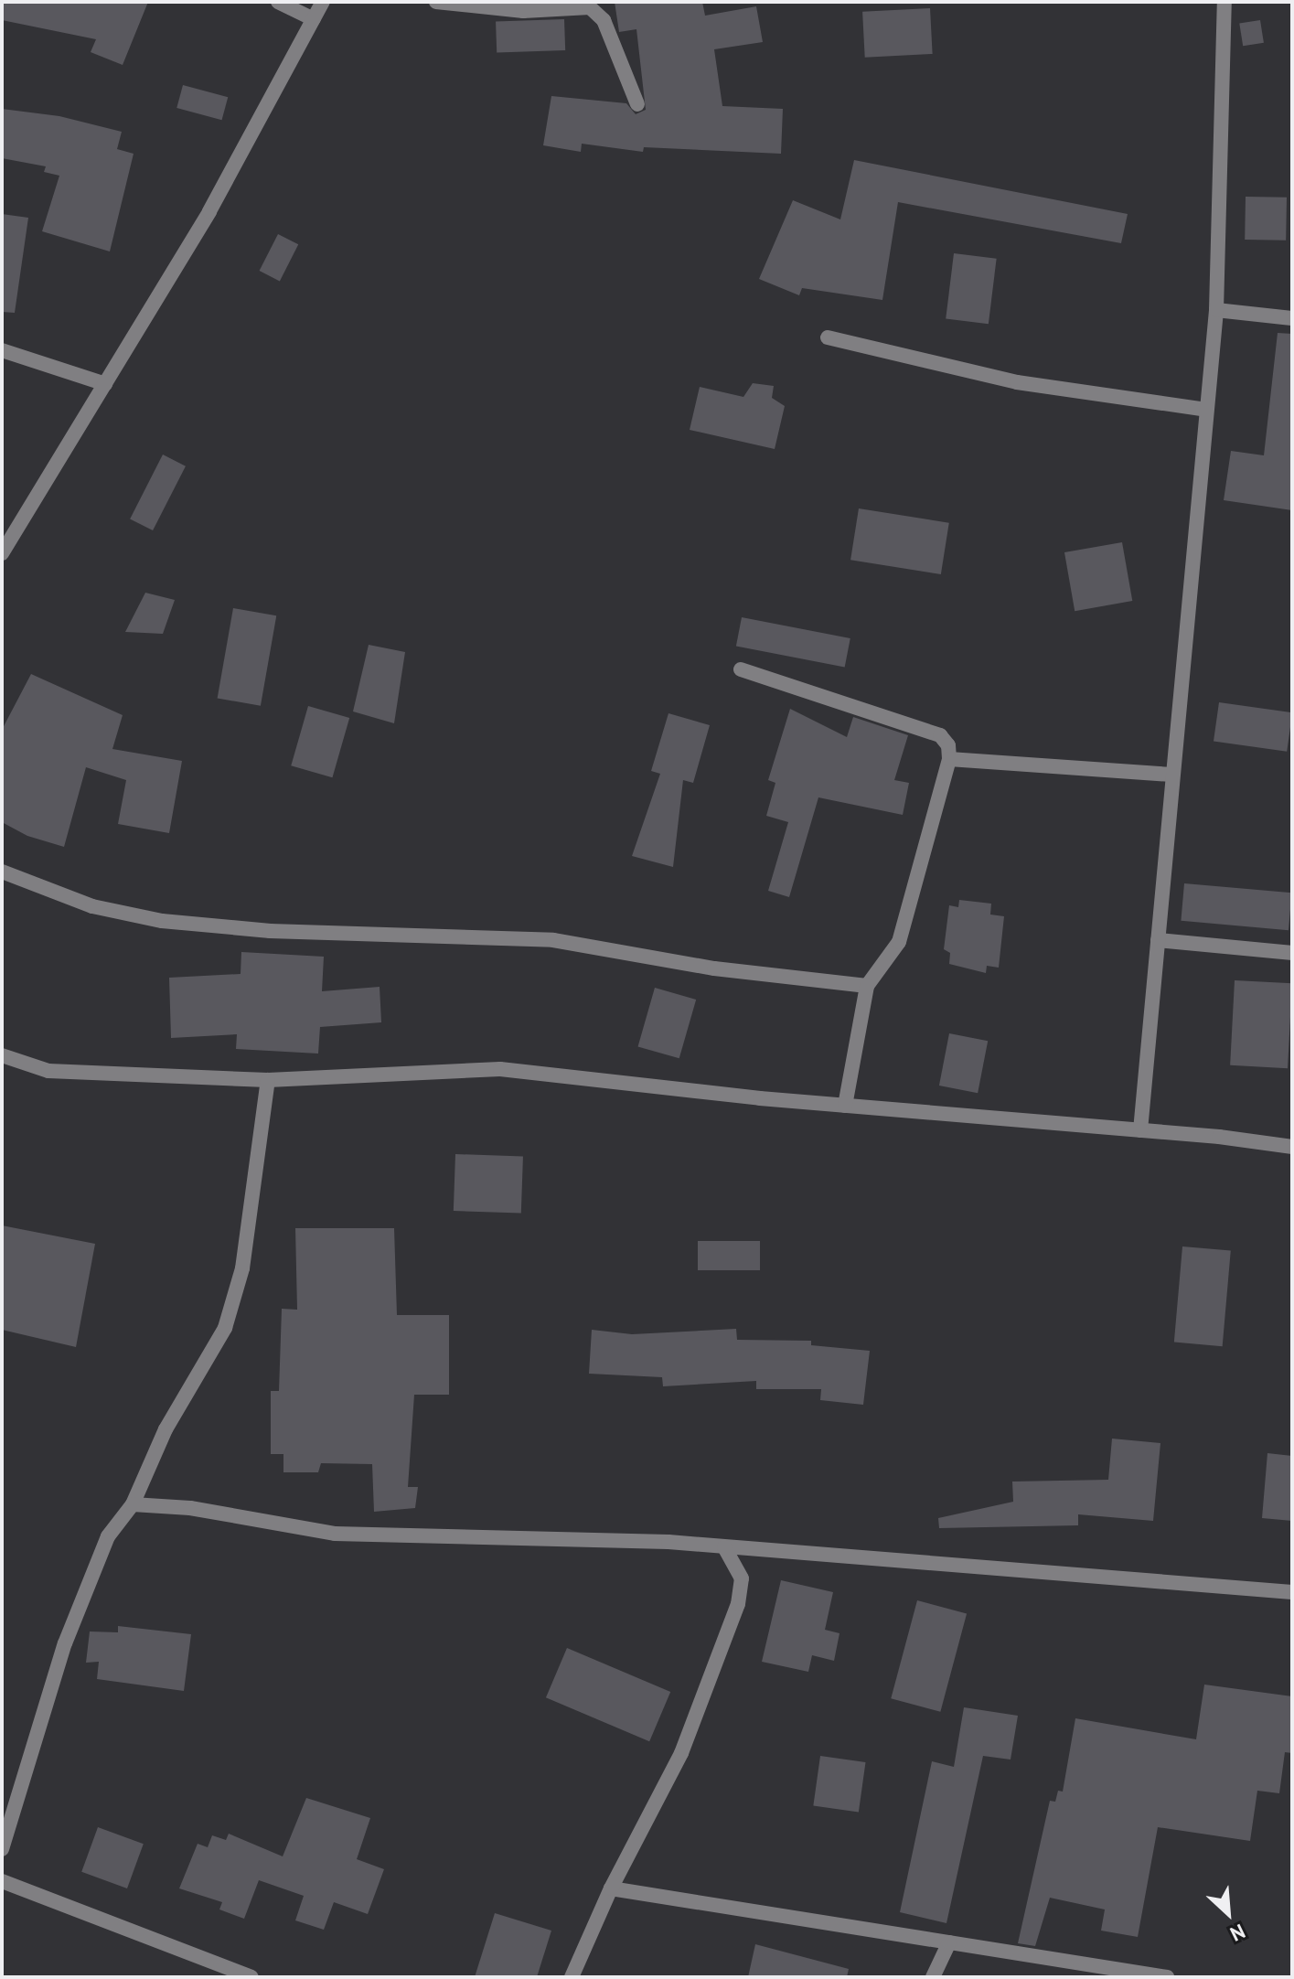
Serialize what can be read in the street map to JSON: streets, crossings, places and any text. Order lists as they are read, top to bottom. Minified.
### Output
{"north":"bottom right"}
